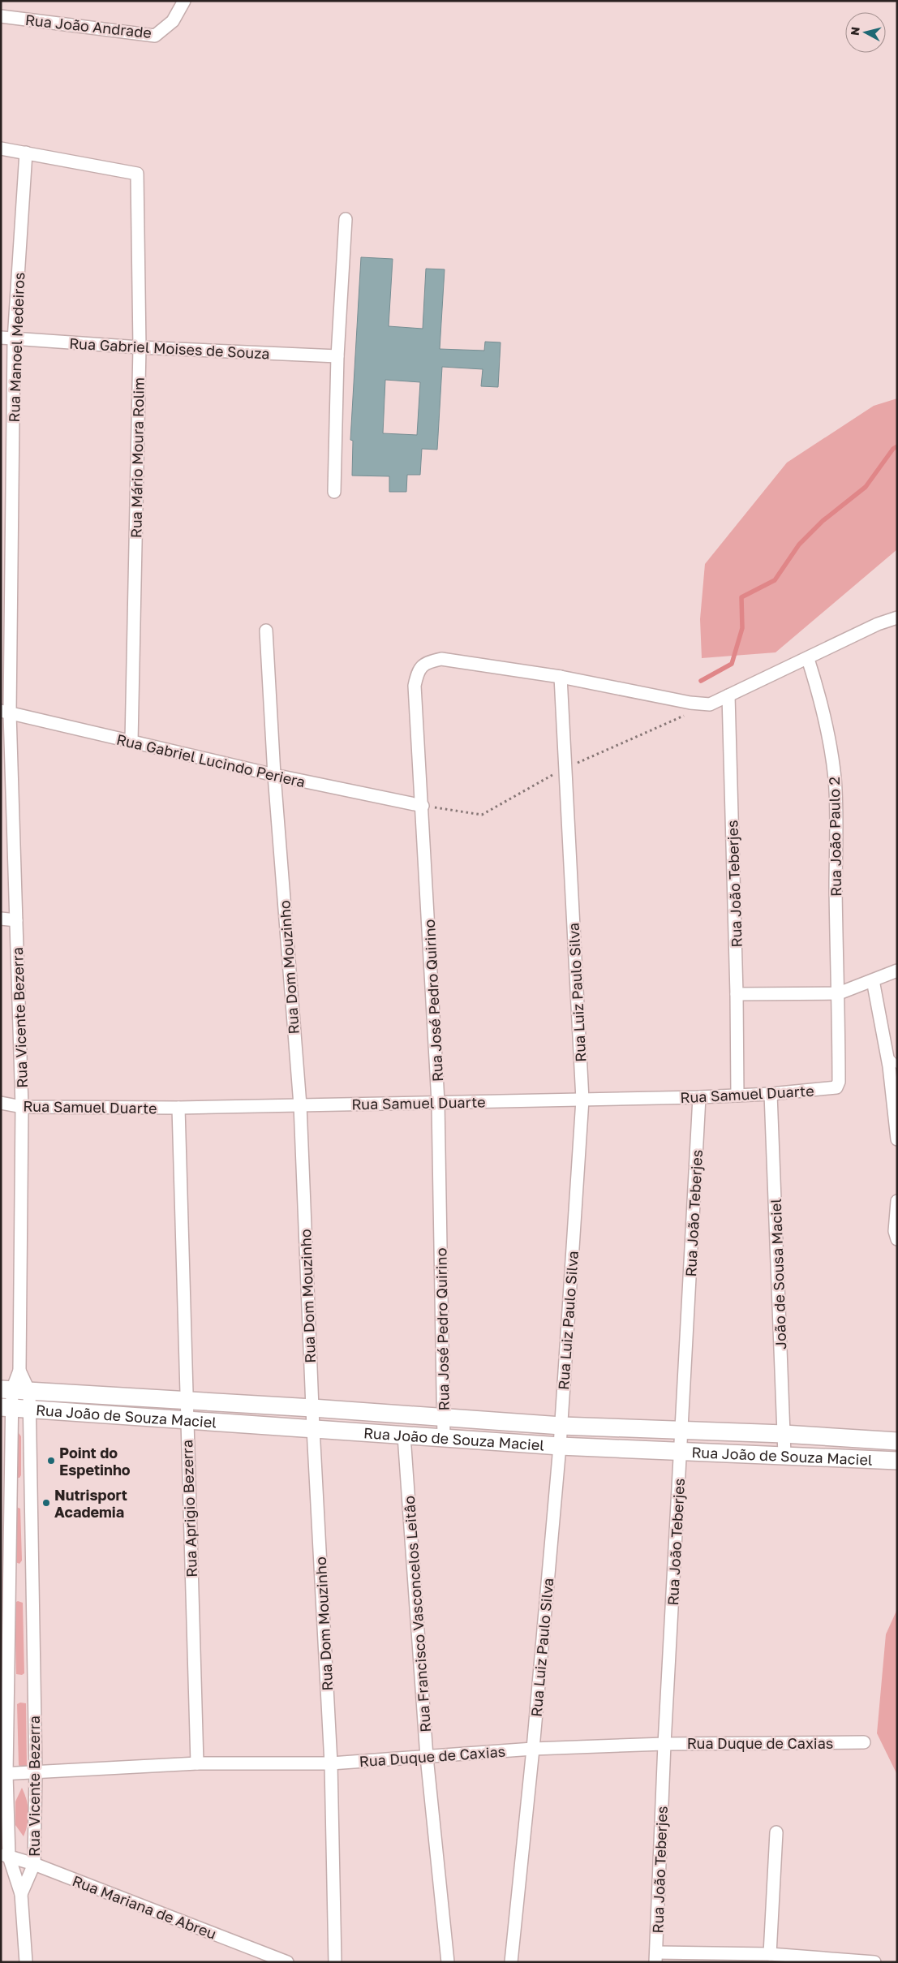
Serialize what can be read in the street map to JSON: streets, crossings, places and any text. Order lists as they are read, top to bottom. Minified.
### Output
{"streets":{"street":["Rua João Andrade","Rua Manoel Medeiros","Rua Gabriel Moises de Souza","Rua Mário Moura Rolim","Rua Gabriel Lucindo Periera","Rua João Paulo 2","Rua João Teberjes","Rua Dom Mouzinho","Rua Luiz Paulo Silva","Rua José Pedro Quirino","Rua Vicente Bezerra","Rua Samuel Duarte","João de Sousa Maciel","Rua João de Souza Maciel","Rua Aprigio Bezerra","Rua Francisco Vasconcelos Leitâo","Rua Duque de Caxias","Rua Mariana de Abreu"]},"crossings":[["Rua Manoel Medeiros","Rua Gabriel Moises de Souza"],["Rua Manoel Medeiros","Rua Mário Moura Rolim"],["Rua Manoel Medeiros","Rua Gabriel Lucindo Periera"],["Rua Manoel Medeiros","Rua Vicente Bezerra"],["Rua Gabriel Moises de Souza","Rua Mário Moura Rolim"],["Rua Mário Moura Rolim","Rua Gabriel Lucindo Periera"],["Rua Gabriel Lucindo Periera","Rua Dom Mouzinho"],["Rua Gabriel Lucindo Periera","Rua José Pedro Quirino"],["Rua Gabriel Lucindo Periera","Rua Vicente Bezerra"],["Rua João Paulo 2","Rua Samuel Duarte"],["Rua João Teberjes","Rua Samuel Duarte"],["Rua João Teberjes","Rua João de Souza Maciel"],["Rua João Teberjes","Rua Duque de Caxias"],["Rua Dom Mouzinho","Rua Samuel Duarte"],["Rua Dom Mouzinho","Rua João de Souza Maciel"],["Rua Dom Mouzinho","Rua Duque de Caxias"],["Rua Luiz Paulo Silva","Rua José Pedro Quirino"],["Rua Luiz Paulo Silva","Rua Samuel Duarte"],["Rua Luiz Paulo Silva","Rua João de Souza Maciel"],["Rua Luiz Paulo Silva","Rua Duque de Caxias"],["Rua José Pedro Quirino","Rua Samuel Duarte"],["Rua José Pedro Quirino","Rua João de Souza Maciel"],["Rua Vicente Bezerra","Rua Samuel Duarte"],["Rua Vicente Bezerra","Rua João de Souza Maciel"],["Rua Vicente Bezerra","Rua Duque de Caxias"],["Rua Vicente Bezerra","Rua Mariana de Abreu"],["Rua Samuel Duarte","João de Sousa Maciel"],["Rua Samuel Duarte","Rua Aprigio Bezerra"],["João de Sousa Maciel","Rua João de Souza Maciel"],["Rua João de Souza Maciel","Rua Aprigio Bezerra"],["Rua João de Souza Maciel","Rua Francisco Vasconcelos Leitâo"],["Rua Aprigio Bezerra","Rua Duque de Caxias"],["Rua Francisco Vasconcelos Leitâo","Rua Duque de Caxias"]],"places":["Point do Espetinho","Nutrisport Academia"],"north":"left"}
